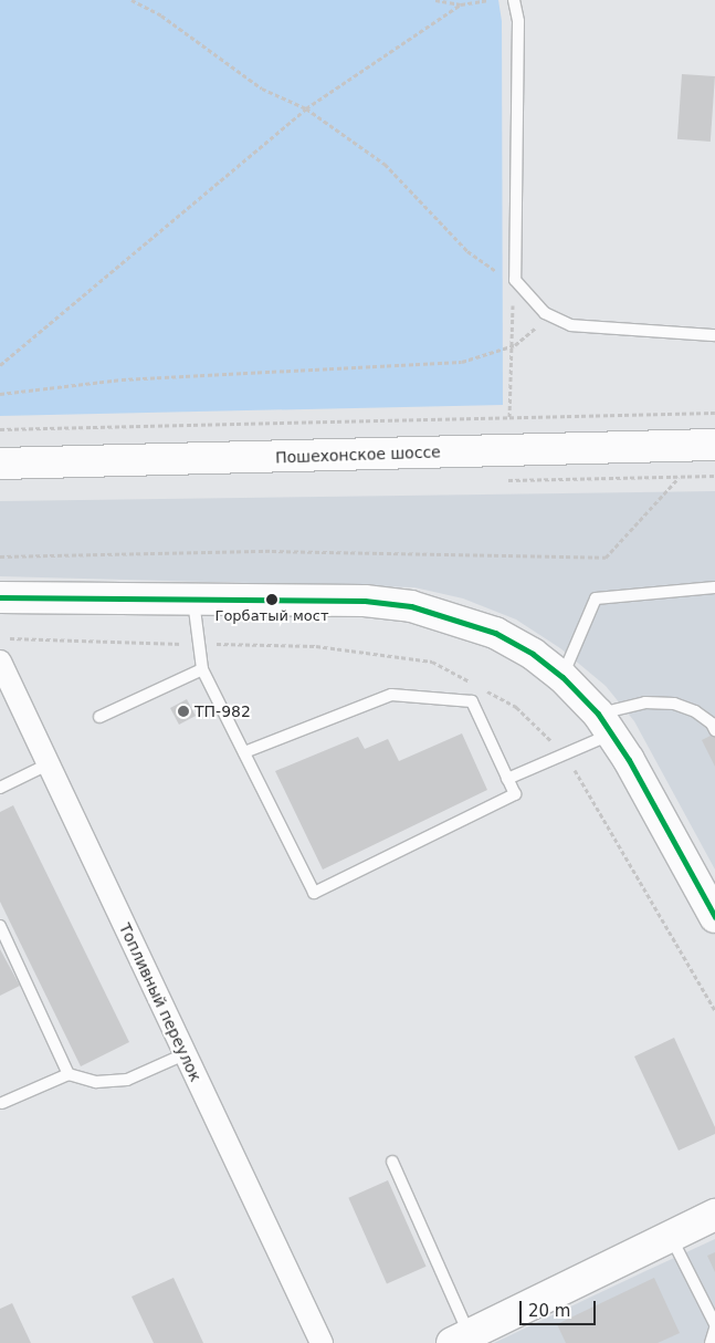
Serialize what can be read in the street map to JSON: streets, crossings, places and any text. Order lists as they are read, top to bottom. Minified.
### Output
{"streets":{"main road":["Пошехонское шоссе"],"street":["Топливный переулок"]},"places":["Горбатый мост","ТП-982"],"scale_bar":"20 m"}
